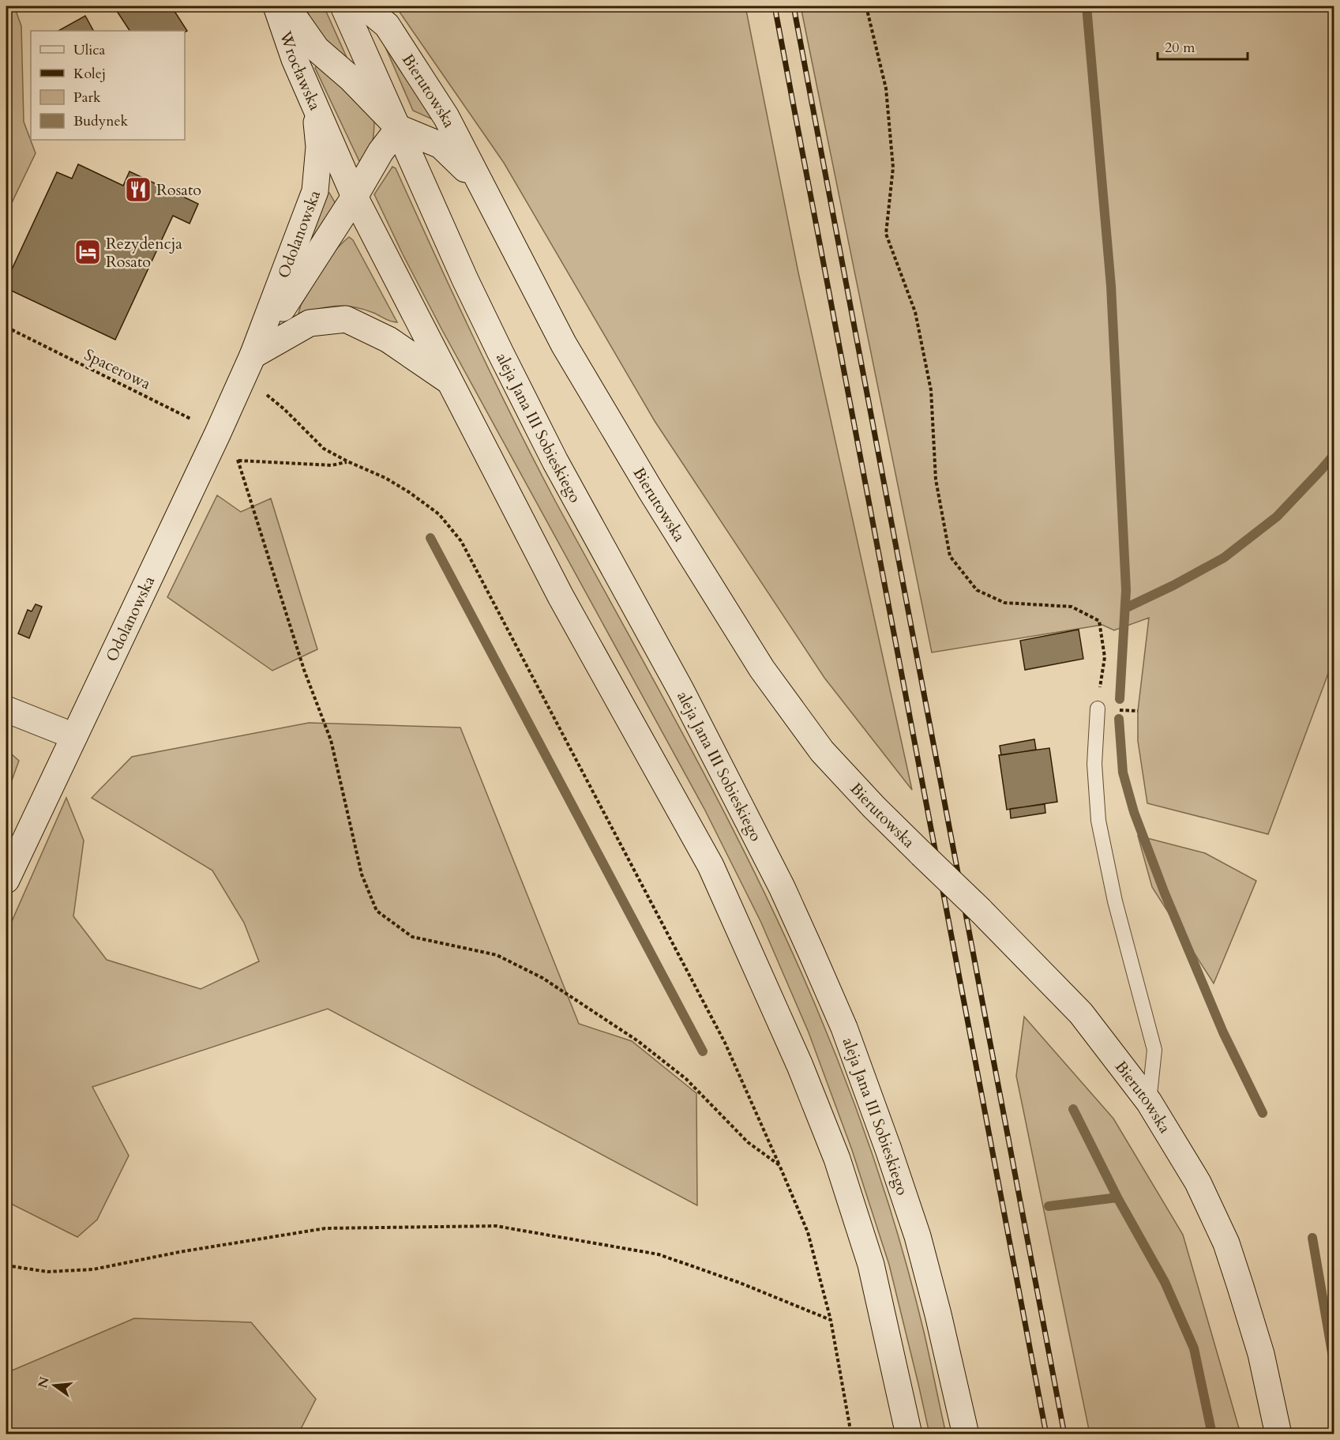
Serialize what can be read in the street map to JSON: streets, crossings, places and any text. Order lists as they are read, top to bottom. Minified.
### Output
{"streets":{"street":["Wrocławska","Bierutowska","Odolanowska","aleja Jana III Sobieskiego"],"path":["Spacerowa"]},"crossings":[["Wrocławska","Odolanowska"],["Wrocławska","aleja Jana III Sobieskiego"],["Bierutowska","Odolanowska"],["Bierutowska","aleja Jana III Sobieskiego"],["Odolanowska","Spacerowa"],["Odolanowska","aleja Jana III Sobieskiego"]],"places":{"restaurant":["Rosato"],"hotel":["Rezydencja Rosato"]},"legend":["Ulica","Kolej","Park","Budynek"],"scale_bar":"20 m","north":"left"}
